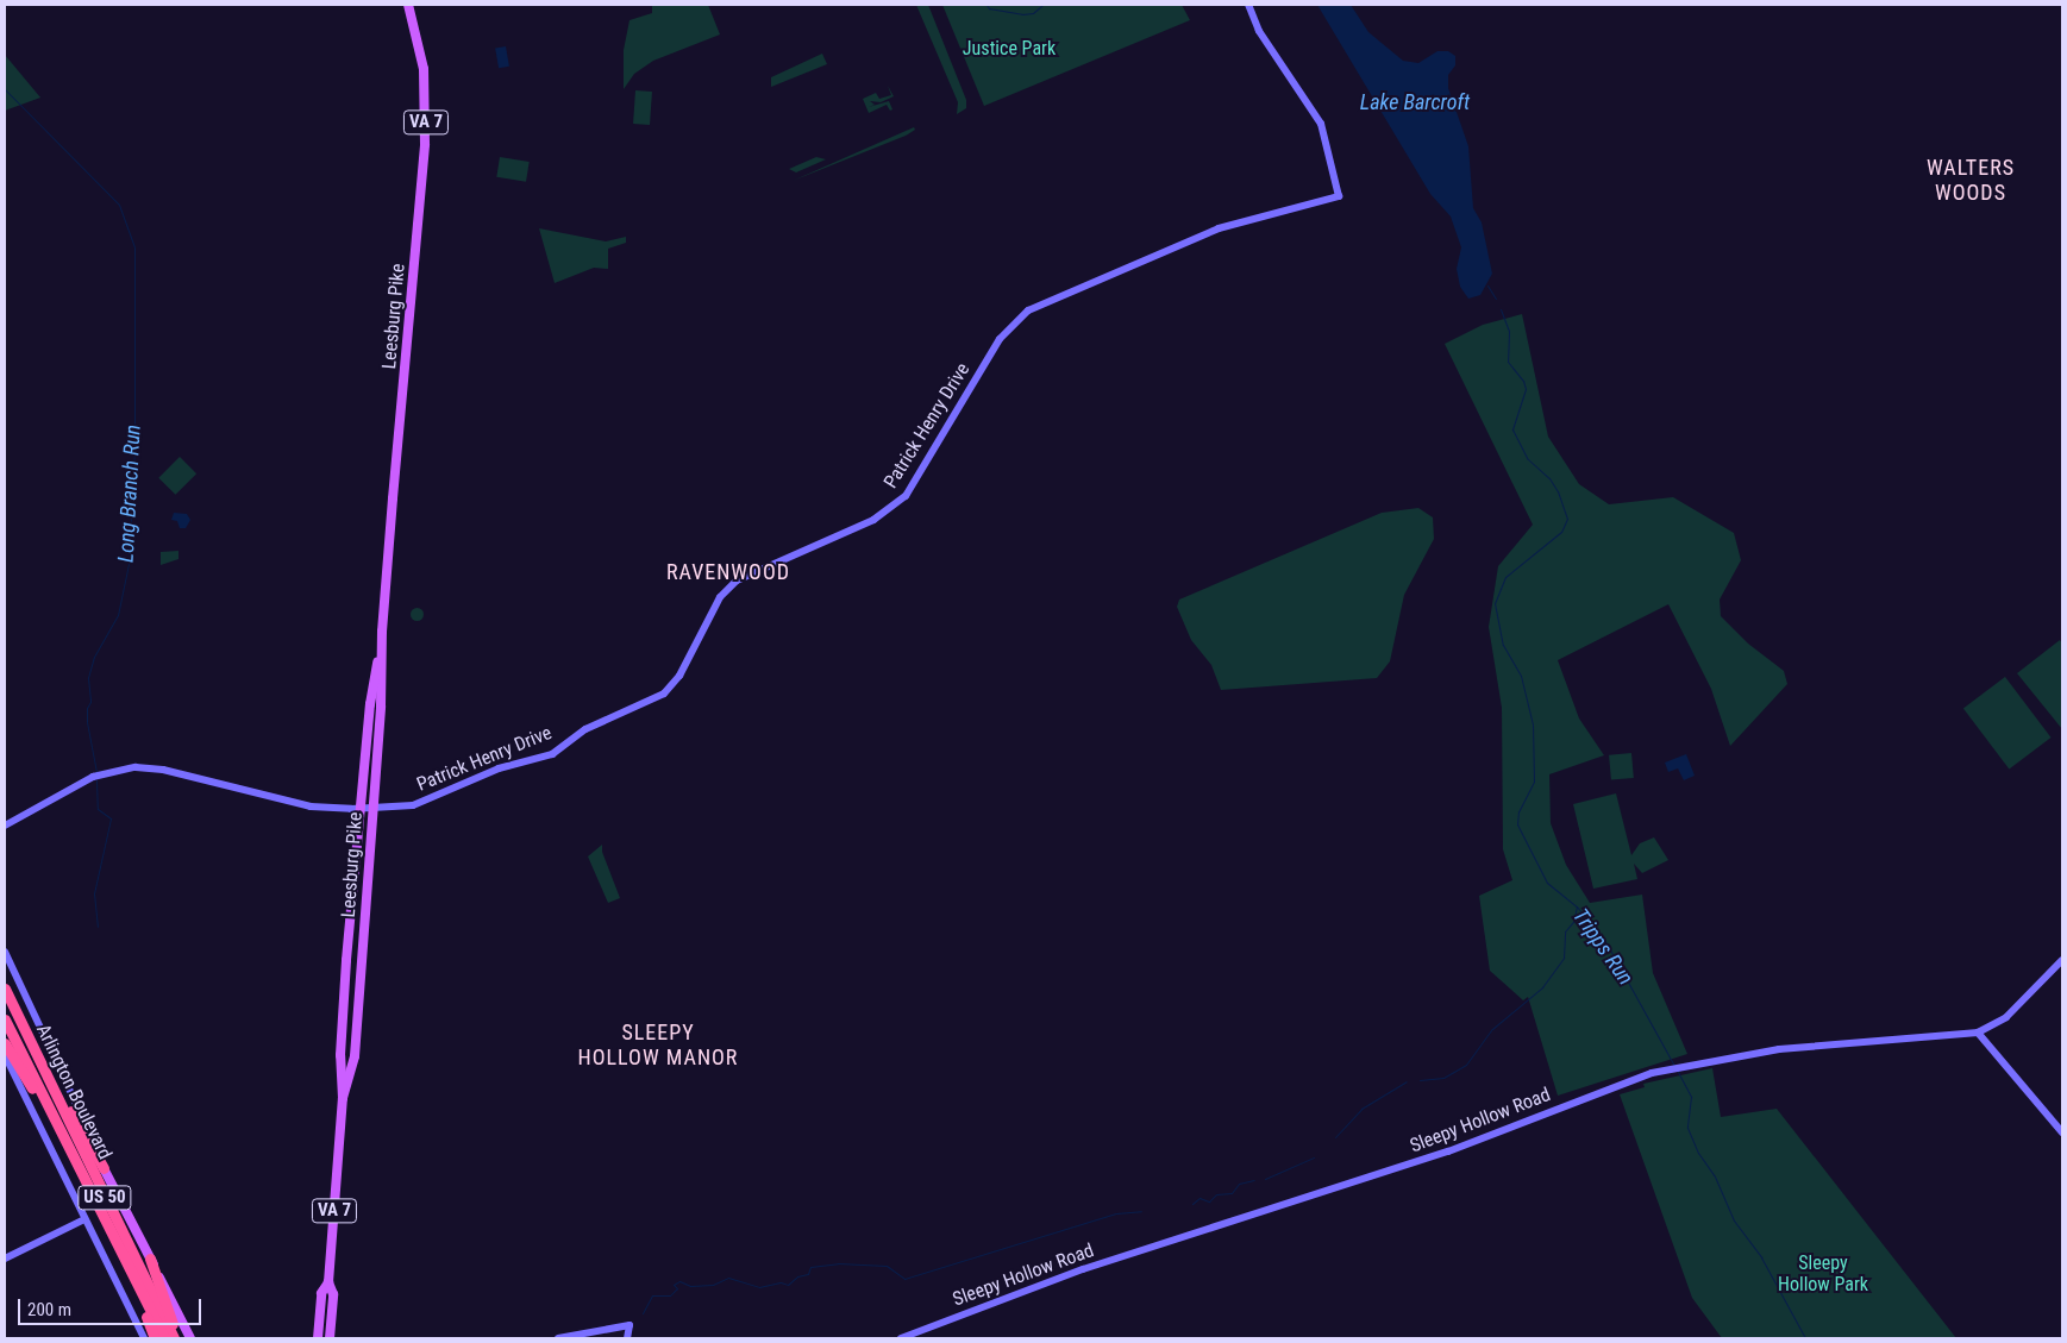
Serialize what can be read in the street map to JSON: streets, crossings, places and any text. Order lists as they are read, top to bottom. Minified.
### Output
{"streets":{"highway":["Arlington Boulevard","US 50"],"main road":["VA 7","Leesburg Pike"],"street":["Patrick Henry Drive","Sleepy Hollow Road"]},"crossings":[["Leesburg Pike","Patrick Henry Drive"]],"districts":["WALTERS WOODS","RAVENWOOD","SLEEPY HOLLOW MANOR"],"water":["Lake Barcroft","Long Branch Run","Tripps Run"],"parks":["Justice Park","Sleepy Hollow Park"],"scale_bar":"200 m"}
